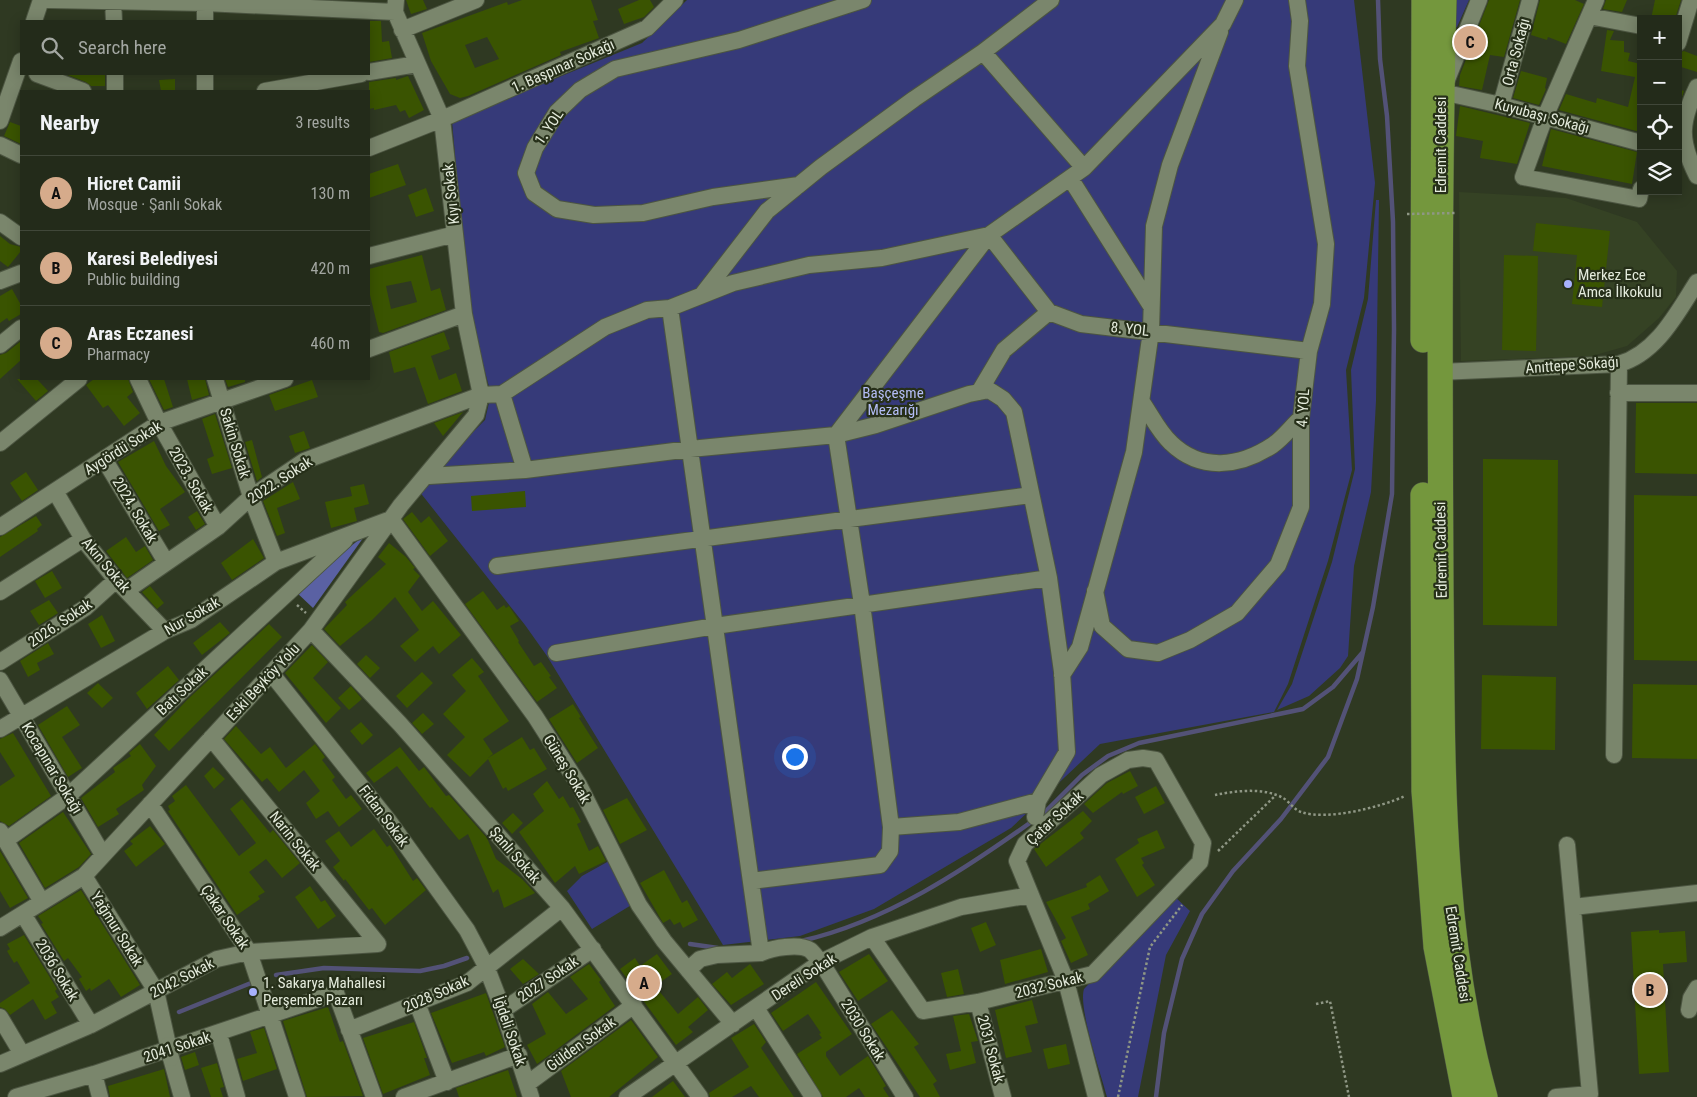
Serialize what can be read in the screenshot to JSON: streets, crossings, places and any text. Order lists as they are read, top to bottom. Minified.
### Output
{"streets":{"highway":["Edremit Caddesi"],"street":["Orta Sokağı","1. Başpınar Sokağı","Kuyubaşı Sokağı","1. YOL","Kıyı Sokak","8. YOL","Anıttepe Sokağı","4. YOL","Sakin Sokak","Aygördü Sokak","2023. Sokak","2022. Sokak","2024. Sokak","Akın Sokak","Nur Sokak","2026. Sokak","Eski Beyköy Yolu","Batı Sokak","Kocapınar Sokağı","Güneş Sokak","Fidan Sokak","Çatar Sokak","Narin Sokak","Şanlı Sokak","Çakar Sokak","Yağmur Sokak","2036 Sokak","Dereli Sokak","2042 Sokak","2027 Sokak","2032 Sokak","2028 Sokak","2030 Sokak","İğdeli Sokak","Gülden Sokak","2041 Sokak","2031 Sokak"]},"crossings":[["Orta Sokağı","Kuyubaşı Sokağı"],["1. Başpınar Sokağı","Kıyı Sokak"],["Kuyubaşı Sokağı","Edremit Caddesi"],["Edremit Caddesi","Anıttepe Sokağı"],["Kıyı Sokak","2022. Sokak"],["Kıyı Sokak","Eski Beyköy Yolu"],["8. YOL","4. YOL"],["Sakin Sokak","Aygördü Sokak"],["Sakin Sokak","2022. Sokak"],["Sakin Sokak","Nur Sokak"],["Aygördü Sokak","2023. Sokak"],["Aygördü Sokak","2024. Sokak"],["Aygördü Sokak","Akın Sokak"],["2023. Sokak","2022. Sokak"],["2022. Sokak","2024. Sokak"],["2022. Sokak","Akın Sokak"],["2022. Sokak","2026. Sokak"],["2022. Sokak","Eski Beyköy Yolu"],["Akın Sokak","Nur Sokak"],["Akın Sokak","2026. Sokak"],["Nur Sokak","Eski Beyköy Yolu"],["Nur Sokak","Batı Sokak"],["Nur Sokak","Kocapınar Sokağı"],["Nur Sokak","Güneş Sokak"],["Eski Beyköy Yolu","Kocapınar Sokağı"],["Eski Beyköy Yolu","Güneş Sokak"],["Eski Beyköy Yolu","Fidan Sokak"],["Eski Beyköy Yolu","Narin Sokak"],["Eski Beyköy Yolu","Şanlı Sokak"],["Eski Beyköy Yolu","Çakar Sokak"],["Eski Beyköy Yolu","Yağmur Sokak"],["Eski Beyköy Yolu","2036 Sokak"],["Batı Sokak","Kocapınar Sokağı"],["Güneş Sokak","Dereli Sokak"],["Fidan Sokak","2028 Sokak"],["Fidan Sokak","İğdeli Sokak"],["Çatar Sokak","Dereli Sokak"],["Çatar Sokak","2032 Sokak"],["Narin Sokak","2042 Sokak"],["Şanlı Sokak","Dereli Sokak"],["Şanlı Sokak","2027 Sokak"],["Şanlı Sokak","2028 Sokak"],["Şanlı Sokak","Gülden Sokak"],["Çakar Sokak","2042 Sokak"],["Çakar Sokak","2041 Sokak"],["Yağmur Sokak","2042 Sokak"],["2036 Sokak","2042 Sokak"],["Dereli Sokak","2032 Sokak"],["Dereli Sokak","2030 Sokak"],["2027 Sokak","İğdeli Sokak"],["2032 Sokak","2031 Sokak"],["2028 Sokak","İğdeli Sokak"],["2028 Sokak","2041 Sokak"],["İğdeli Sokak","Gülden Sokak"]],"parks":["Başçeşme Mezarığı"],"places":["Merkez Ece Amca İlkokulu","1. Sakarya Mahallesi Perşembe Pazarı"],"page":{"map_buttons":["+","−"],"search":"Search here","pins":["C","A","B"],"heading":["Nearby","3 results"],"list":[{"mark":"A","name":"Hicret Camii","note":"Mosque · Şanlı Sokak","value":"130 m"},{"mark":"B","name":"Karesi Belediyesi","note":"Public building","value":"420 m"},{"mark":"C","name":"Aras Eczanesi","note":"Pharmacy","value":"460 m"}]}}
